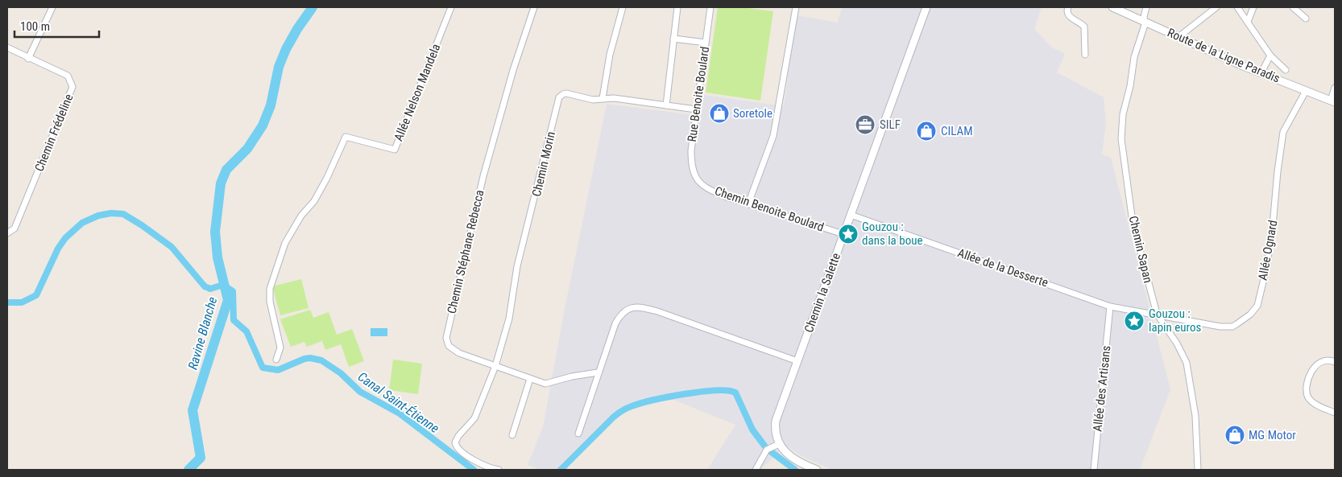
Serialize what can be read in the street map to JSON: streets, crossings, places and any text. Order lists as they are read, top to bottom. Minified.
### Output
{"streets":{"street":["Route de la Ligne Paradis","Allée Nelson Mandela","Rue Benoite Boulard","Chemin Frédeline","Chemin Morin","Chemin Benoite Boulard","Chemin Sapan","Allée Ognard","Chemin Stéphane Rebecca","Allée de la Desserte","Chemin la Salette","Allée des Artisans"]},"crossings":[["Route de la Ligne Paradis","Chemin Sapan"],["Route de la Ligne Paradis","Allée Ognard"],["Rue Benoite Boulard","Chemin Morin"],["Rue Benoite Boulard","Chemin Benoite Boulard"],["Chemin Morin","Chemin Stéphane Rebecca"],["Chemin Benoite Boulard","Chemin la Salette"],["Chemin Sapan","Allée Ognard"],["Chemin Sapan","Allée de la Desserte"],["Allée Ognard","Allée de la Desserte"],["Allée de la Desserte","Chemin la Salette"],["Allée de la Desserte","Allée des Artisans"]],"water":["Ravine Blanche","Canal Saint-Étienne"],"places":{"shop":["Soretole","CILAM","MG Motor"],"office":["SILF"],"place":["Gouzou : dans la boue","Gouzou : lapin euros"]},"scale_bar":"100 m"}
